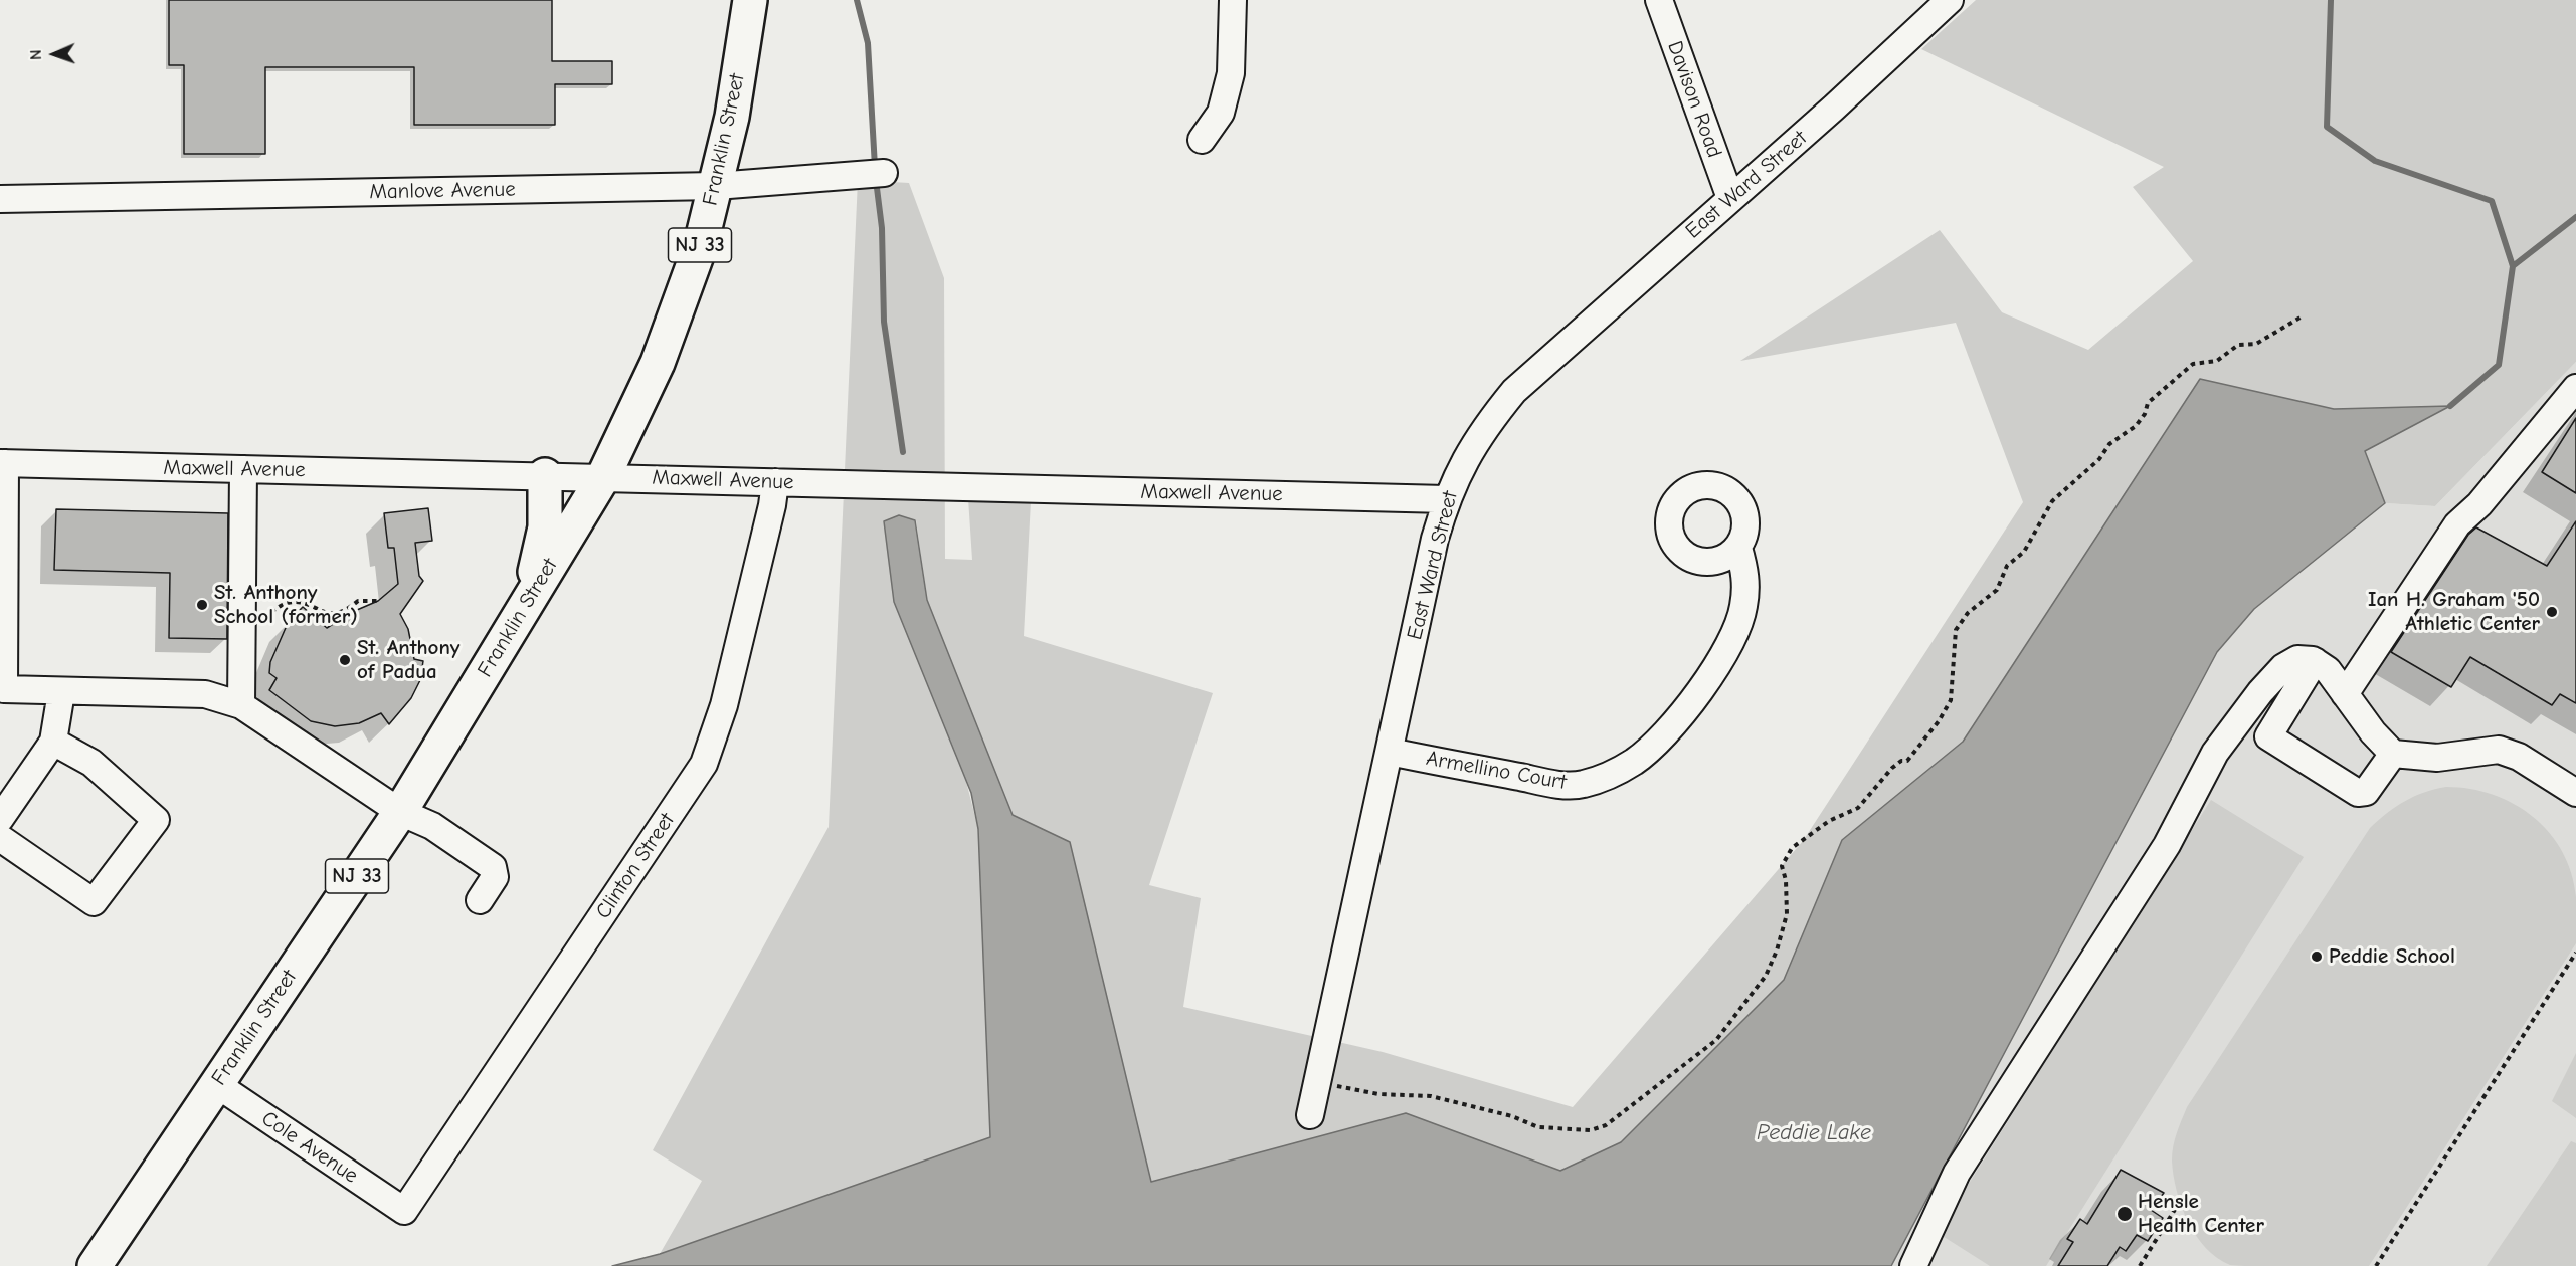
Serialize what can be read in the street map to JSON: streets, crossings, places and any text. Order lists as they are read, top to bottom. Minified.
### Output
{"streets":{"main road":["Franklin Street","NJ 33"],"street":["Davison Road","East Ward Street","Manlove Avenue","Maxwell Avenue","Armellino Court","Clinton Street","Cole Avenue"]},"crossings":[["Davison Road","East Ward Street"],["Franklin Street","Manlove Avenue"],["Franklin Street","Maxwell Avenue"],["Franklin Street","Cole Avenue"],["East Ward Street","Maxwell Avenue"],["East Ward Street","Armellino Court"],["Maxwell Avenue","Clinton Street"],["Clinton Street","Cole Avenue"]],"water":["Peddie Lake"],"places":["St. Anthony School (former)","Ian H. Graham '50 Athletic Center","St. Anthony of Padua","Peddie School","Hensle Health Center"],"north":"left"}
